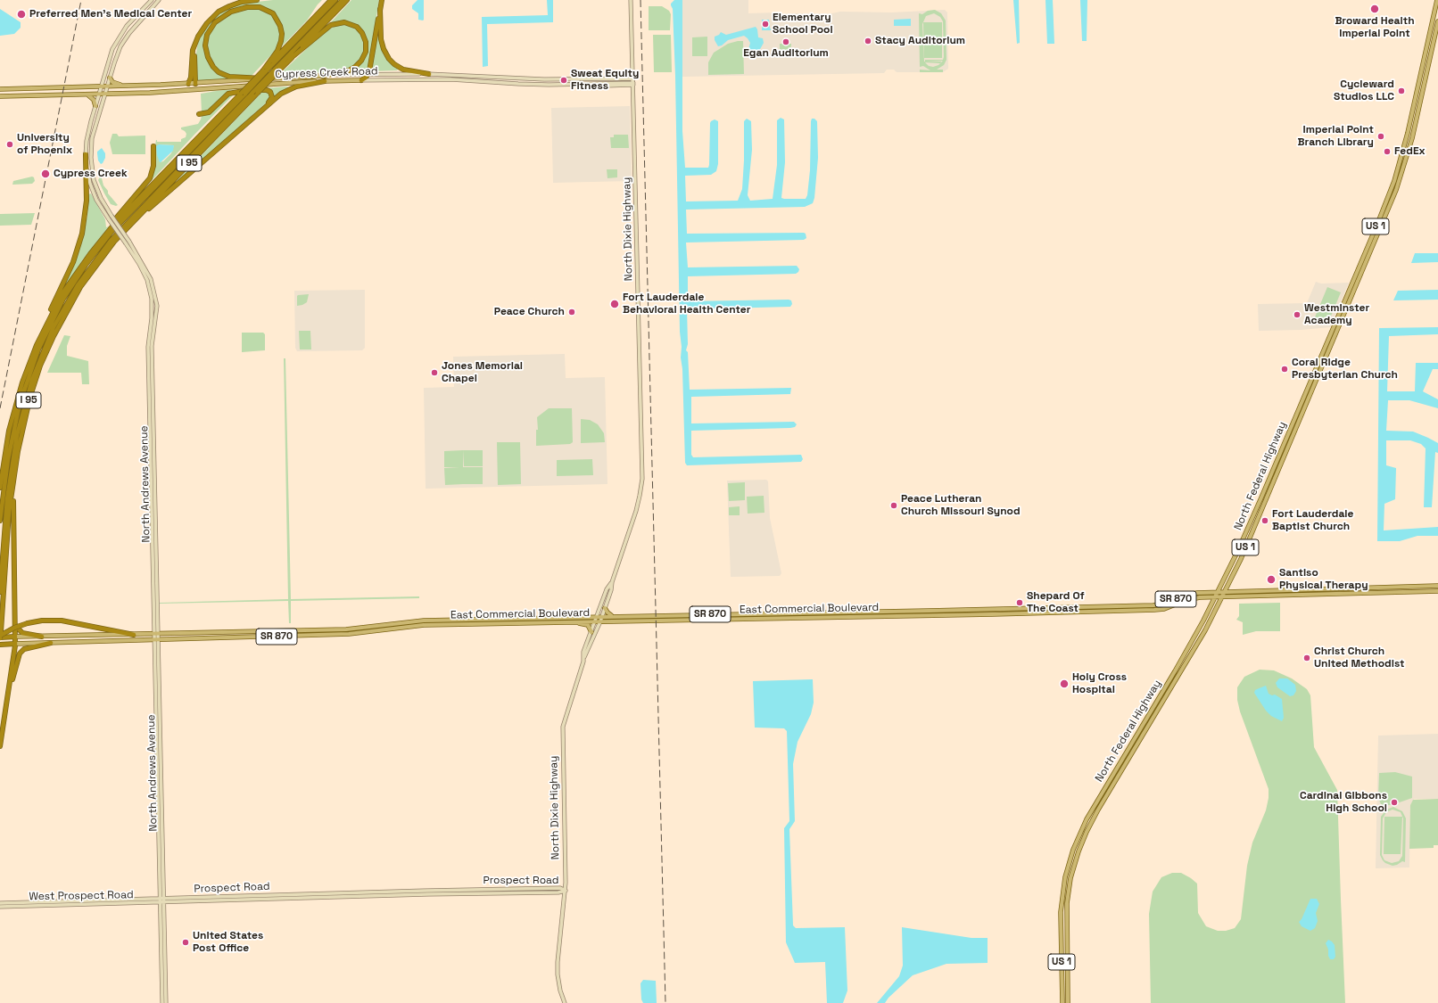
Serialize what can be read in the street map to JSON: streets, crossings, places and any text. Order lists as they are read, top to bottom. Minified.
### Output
{"streets":{"highway":["I 95","SR 870"],"main road":["Cypress Creek Road","US 1","North Dixie Highway","North Federal Highway","North Andrews Avenue","East Commercial Boulevard","Prospect Road","West Prospect Road"]},"crossings":[["Cypress Creek Road","North Dixie Highway"],["Cypress Creek Road","North Andrews Avenue"],["I 95","SR 870"],["North Dixie Highway","East Commercial Boulevard"],["North Dixie Highway","Prospect Road"],["North Federal Highway","East Commercial Boulevard"],["North Andrews Avenue","SR 870"],["North Andrews Avenue","East Commercial Boulevard"],["North Andrews Avenue","Prospect Road"],["North Andrews Avenue","West Prospect Road"],["SR 870","East Commercial Boulevard"],["Prospect Road","West Prospect Road"]],"places":["Broward Health Imperial Point","Preferred Men's Medical Center","Elementary School Pool","Stacy Auditorium","Egan Auditorium","Sweat Equity Fitness","Cycleward Studios LLC","Imperial Point Branch Library","University of Phoenix","FedEx","Cypress Creek","Fort Lauderdale Behavioral Health Center","Peace Church","Westminster Academy","Coral Ridge Presbyterian Church","Jones Memorial Chapel","Peace Lutheran Church Missouri Synod","Fort Lauderdale Baptist Church","Santiso Physical Therapy","Shepard Of The Coast","Christ Church United Methodist","Holy Cross Hospital","Cardinal Gibbons High School","United States Post Office"]}
